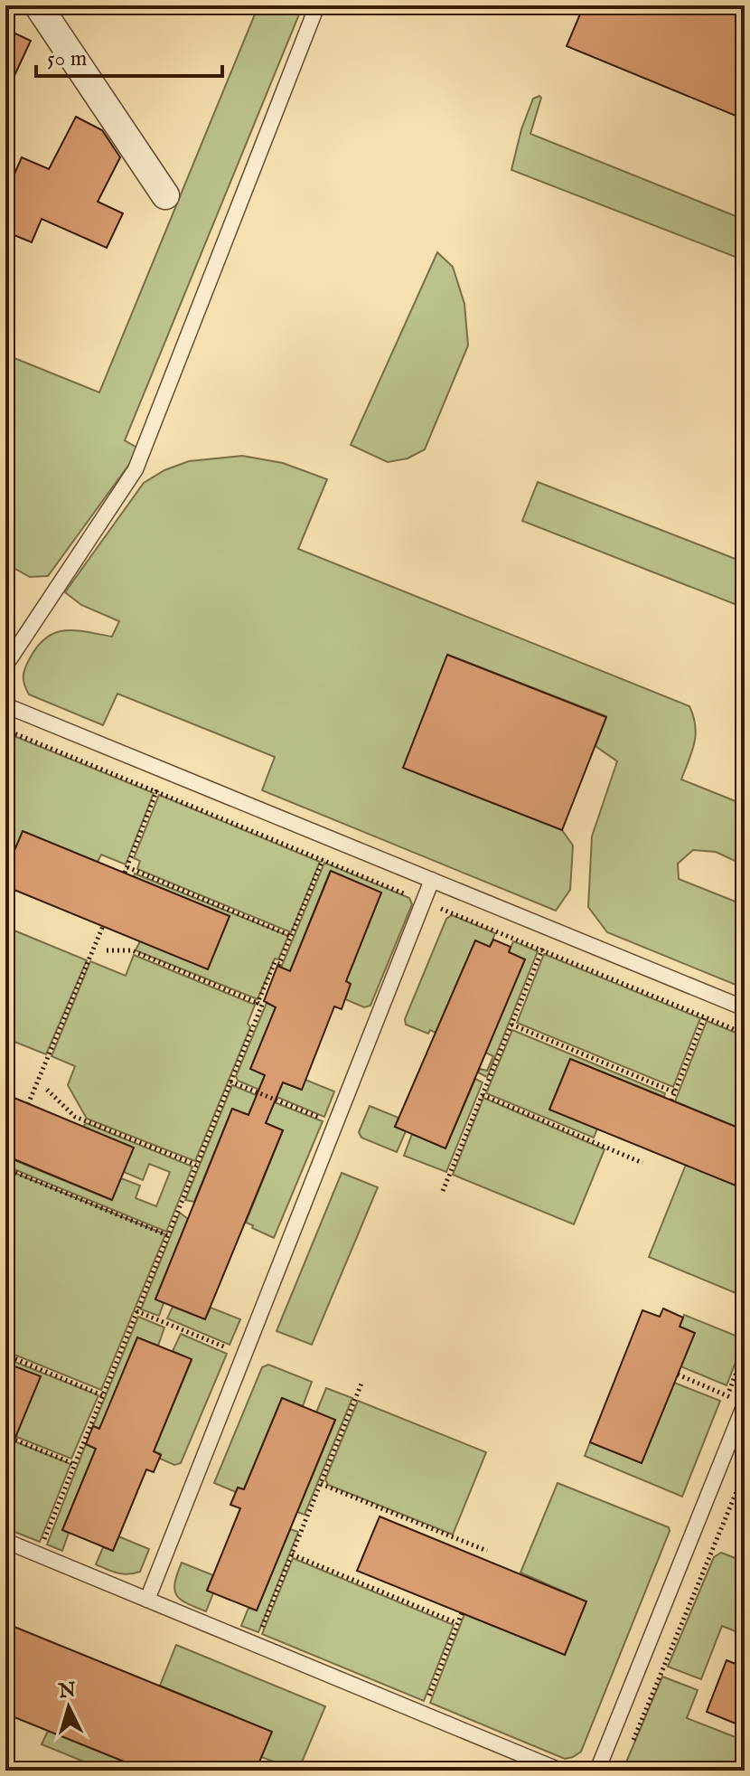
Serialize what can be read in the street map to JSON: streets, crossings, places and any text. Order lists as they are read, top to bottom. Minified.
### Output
{"scale_bar":"50 m","north":"top"}
